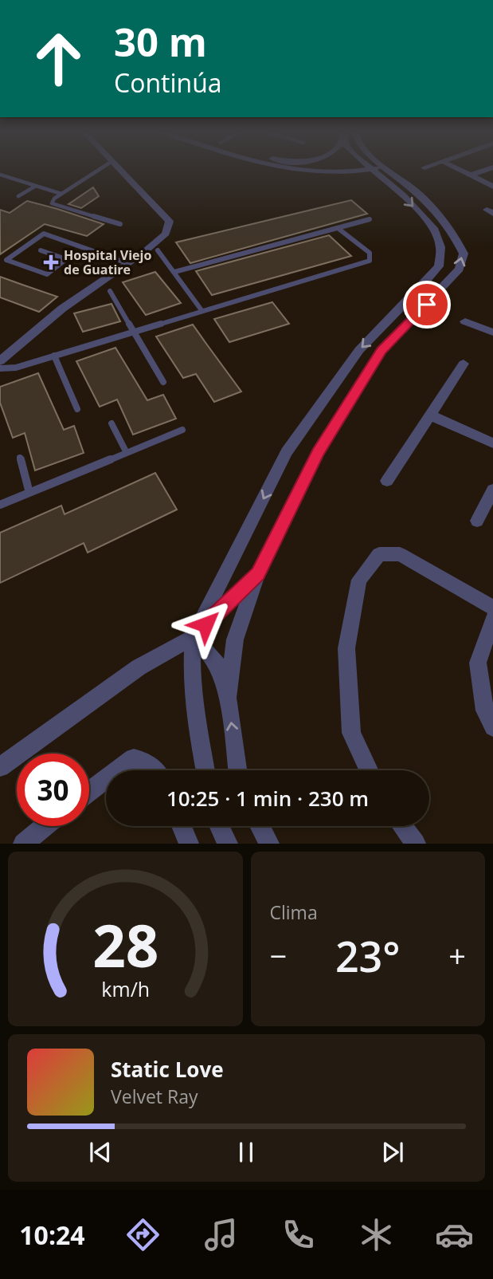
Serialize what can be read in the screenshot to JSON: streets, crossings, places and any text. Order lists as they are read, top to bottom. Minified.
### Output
{"places":{"health":["Hospital Viejo de Guatire"]},"page":{"turn":["30 m","Continúa"],"limit":"30","trip":"10:25 · 1 min · 230 m","tile":"Clima","heat":["−","23°","+"],"song":["Static Love","Velvet Ray"],"tabs":"10:24","gauge":["28","km/h"]}}
